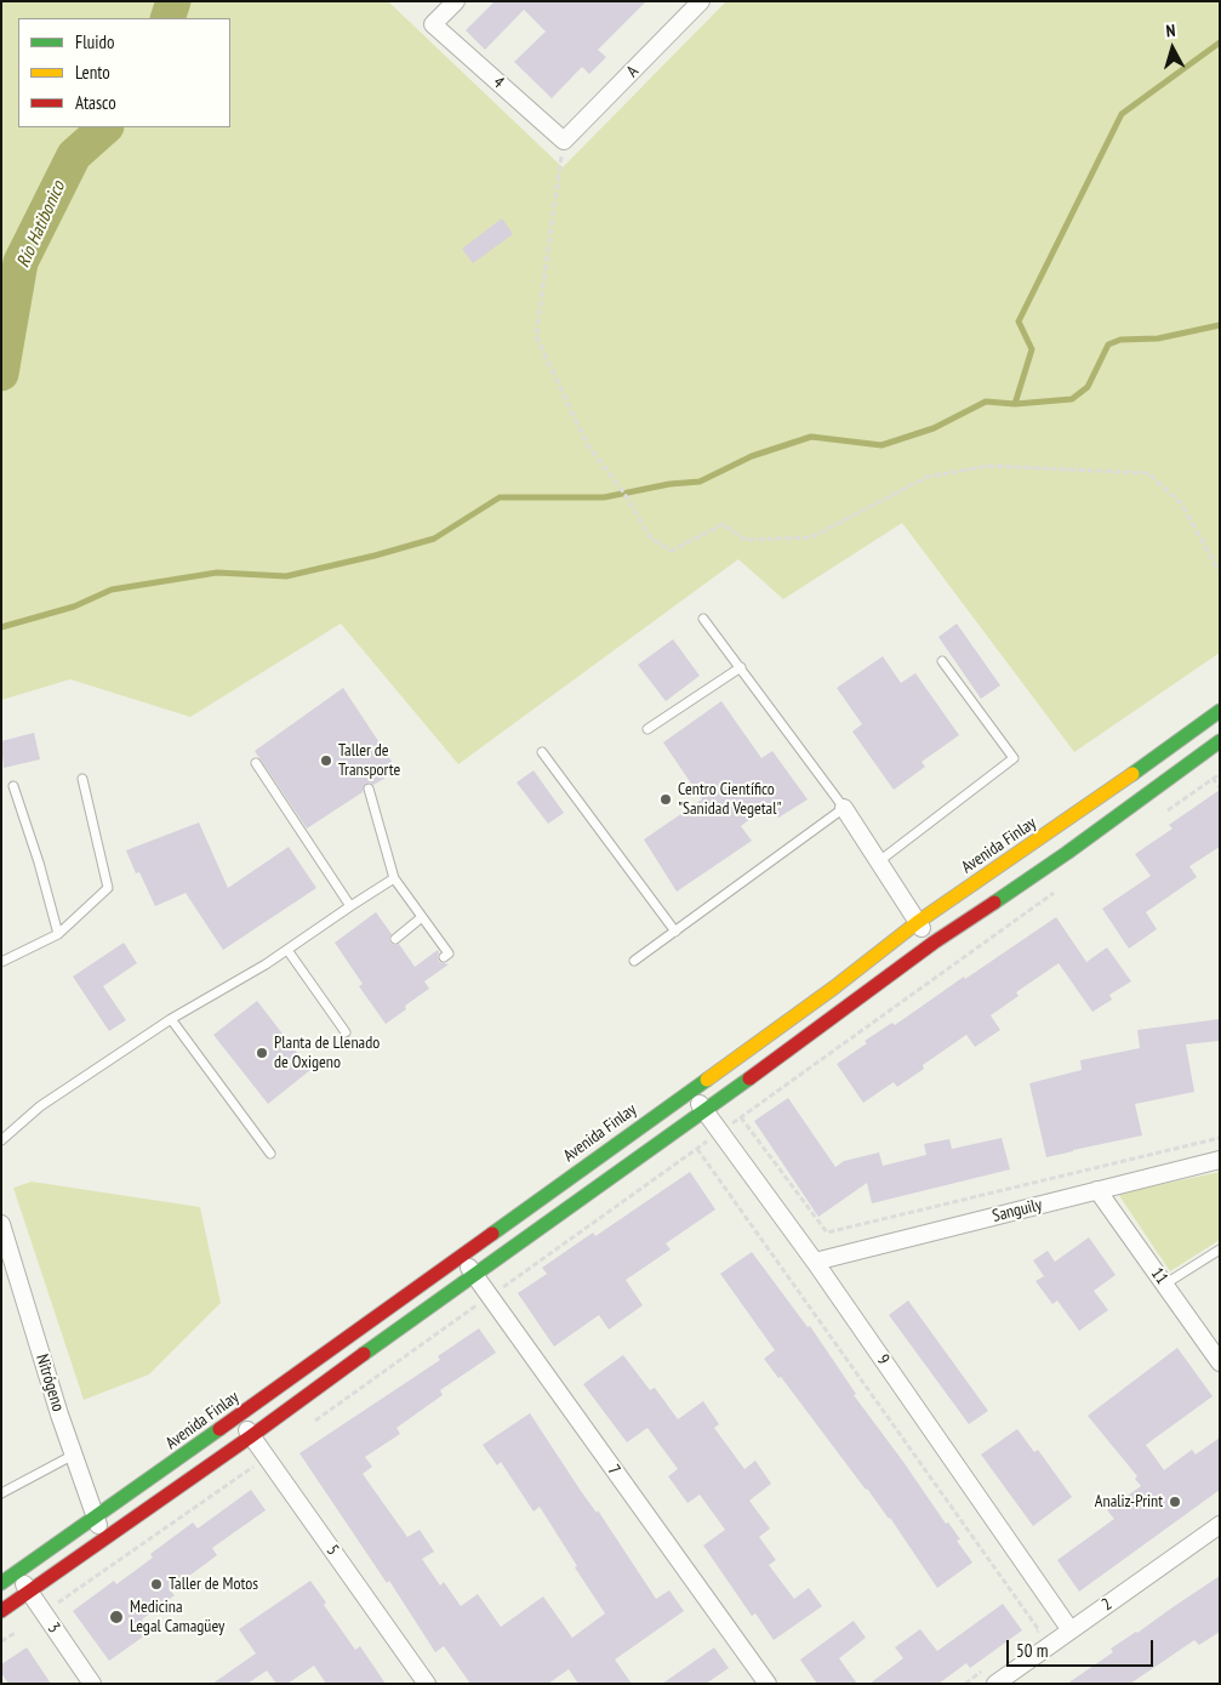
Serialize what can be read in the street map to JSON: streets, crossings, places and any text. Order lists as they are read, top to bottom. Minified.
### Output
{"streets":{"main road":["Avenida Finlay"],"street":["A","4","Sanguily","11","9","Nitrógeno","7","5","2","3"]},"crossings":[["A","4"],["Avenida Finlay","9"],["Avenida Finlay","Nitrógeno"],["Avenida Finlay","7"],["Avenida Finlay","5"],["Avenida Finlay","3"],["Sanguily","11"],["Sanguily","9"],["9","2"]],"water":["Río Hatibonico"],"places":["Taller de Transporte","Centro Científico \"Sanidad Vegetal\"","Planta de Llenado de Oxigeno","Analiz-Print","Taller de Motos","Medicina Legal Camagüey"],"legend":["Fluido","Lento","Atasco"],"scale_bar":"50 m","north":"top"}
